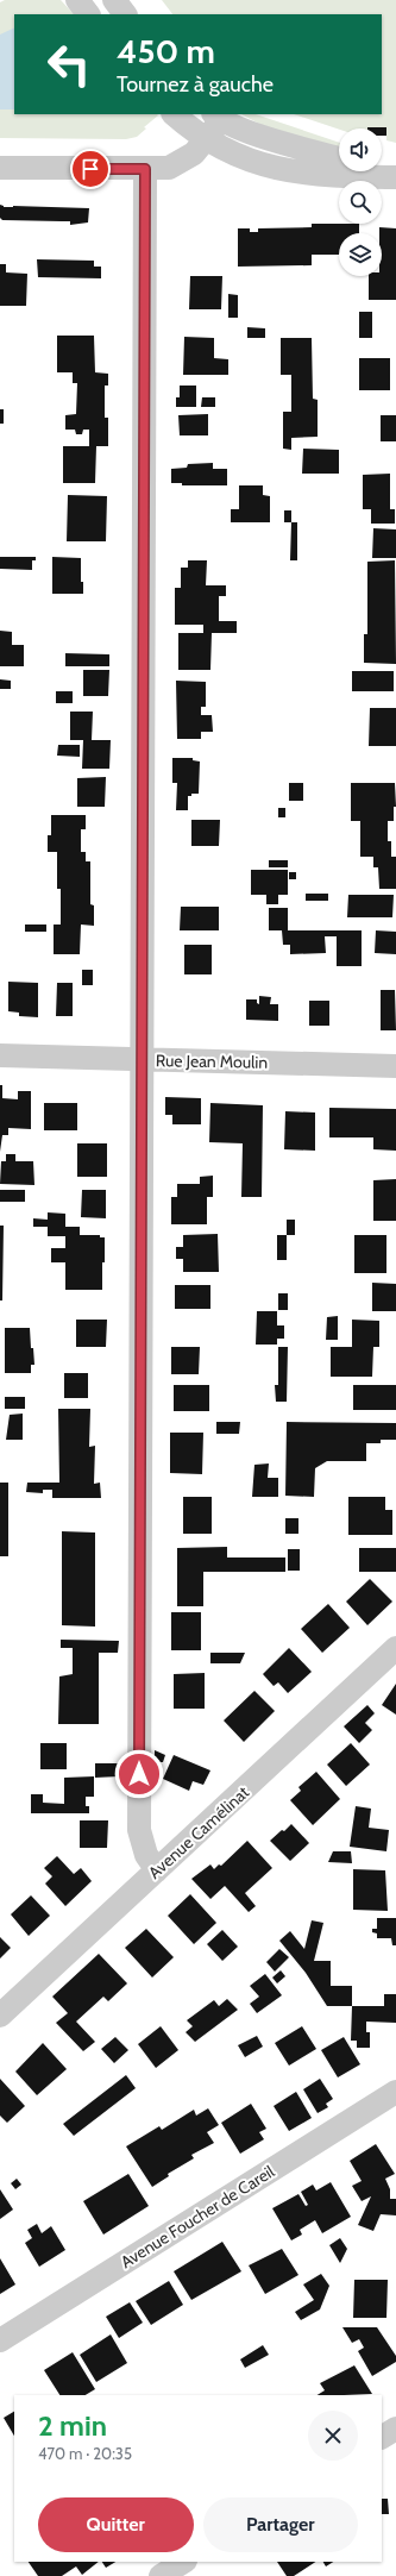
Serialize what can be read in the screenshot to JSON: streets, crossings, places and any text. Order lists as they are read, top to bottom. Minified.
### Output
{"streets":{"street":["Rue Jean Moulin","Avenue Camélinat","Avenue Foucher de Careil"]},"page":{"turn":["450 m","Tournez à gauche"],"heading":["2 min","470 m · 20:35"],"buttons":["Quitter","Partager"]}}
